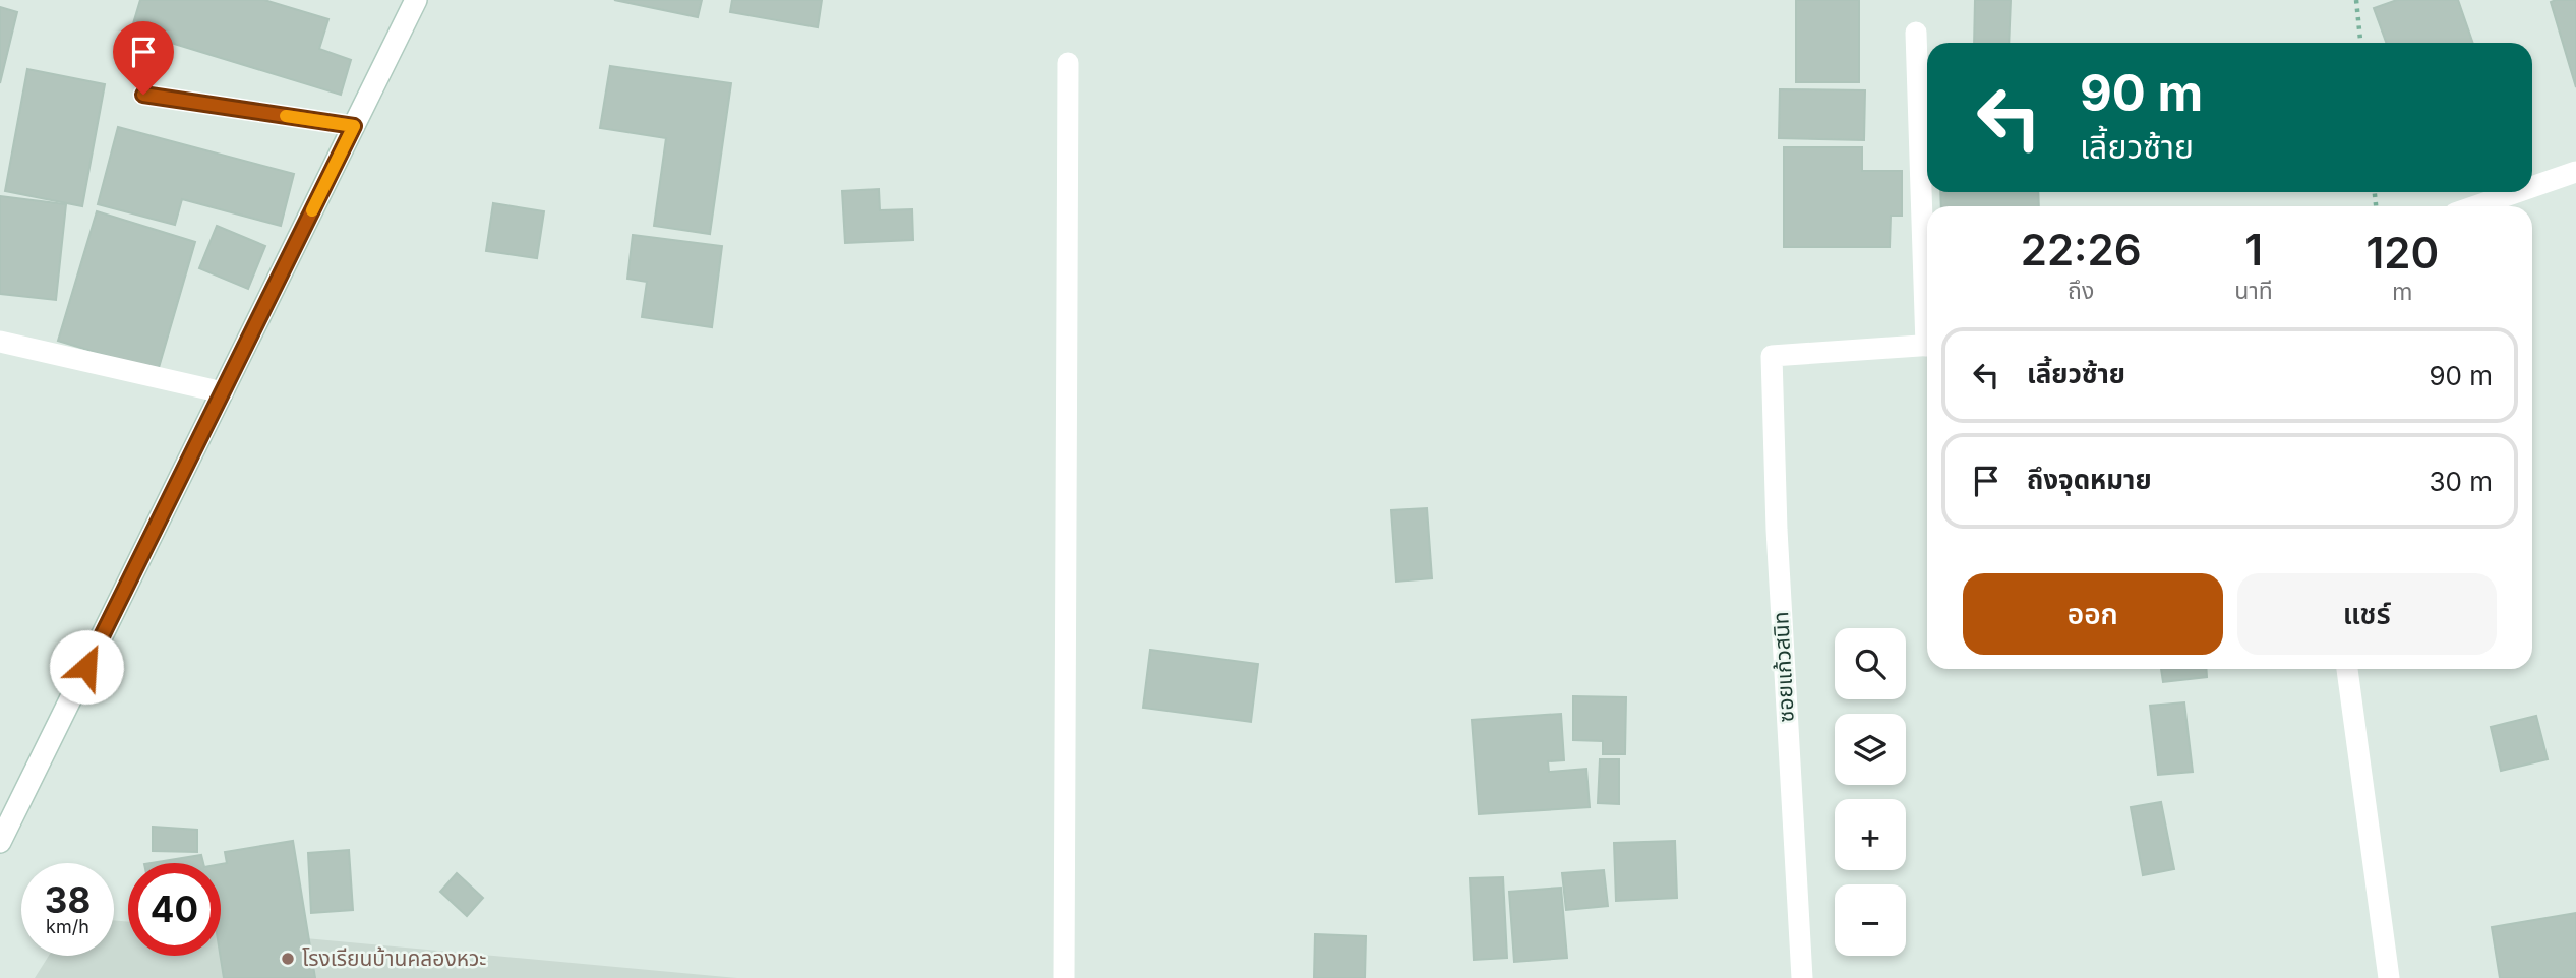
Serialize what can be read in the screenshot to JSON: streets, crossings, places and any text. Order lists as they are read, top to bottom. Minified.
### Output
{"streets":{"street":["ซอยแก้วสนิท"]},"places":["โรงเรียนบ้านคลองหวะ"],"page":{"turn":["90 m","เลี้ยวซ้าย"],"eta":["22:26","ถึง","1","นาที","120","m"],"list":[{"name":"เลี้ยวซ้าย","value":"90 m"},{"name":"ถึงจุดหมาย","value":"30 m"}],"buttons":["ออก","แชร์"],"map_buttons":["+","−"],"speed":"38 km/h","limit":"40"}}
